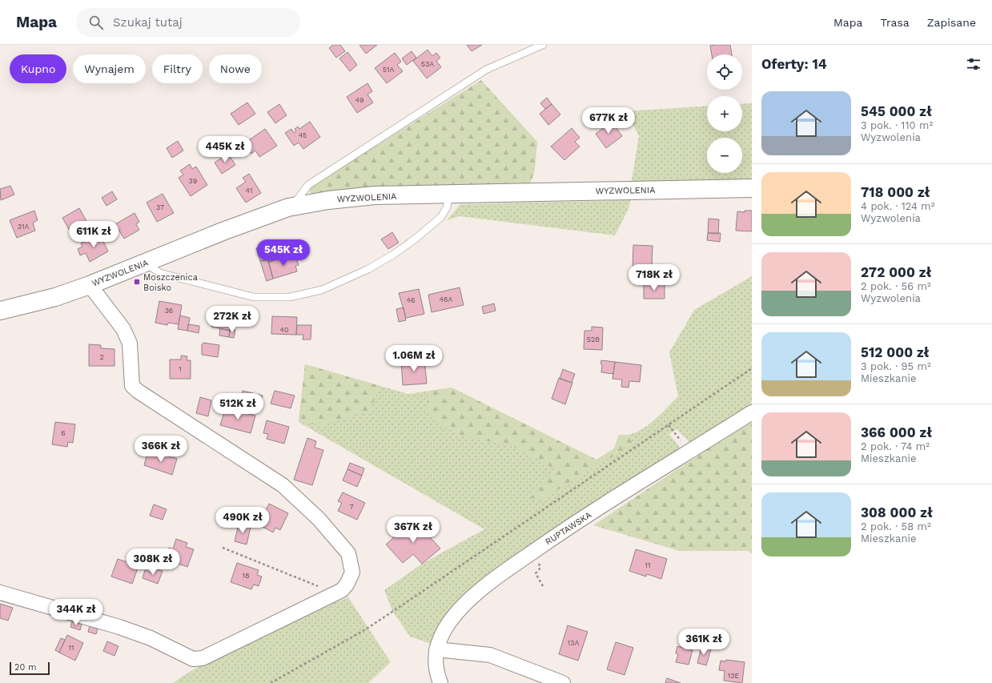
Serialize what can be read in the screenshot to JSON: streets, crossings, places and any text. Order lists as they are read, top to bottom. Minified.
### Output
{"streets":{"street":["WYZWOLENIA","RUPTAWSKA"]},"places":{"transit":["Moszczenica Boisko"]},"house_numbers":["53A","51A","49","45","39","41","37","31A","46A","46","36","40","52B","2","1","6","7","11","18","13A","11","13E"],"scale_bar":"20 m","page":{"header":"Mapa","search":"Szukaj tutaj","nav":["Mapa","Trasa","Zapisane"],"heading":"Oferty: 14","map_buttons":["+","−"],"chip":["Kupno","Wynajem","Filtry","Nowe"],"list":[{"name":"545 000 zł","note":"3 pok. · 110 m² · Wyzwolenia"},{"name":"718 000 zł","note":"4 pok. · 124 m² · Wyzwolenia"},{"name":"272 000 zł","note":"2 pok. · 56 m² · Wyzwolenia"},{"name":"512 000 zł","note":"3 pok. · 95 m² · Mieszkanie"},{"name":"366 000 zł","note":"2 pok. · 74 m² · Mieszkanie"},{"name":"308 000 zł","note":"2 pok. · 58 m² · Mieszkanie"}],"price":["677K zł","445K zł","611K zł","545K zł","718K zł","272K zł","1.06M zł","512K zł","366K zł","490K zł","367K zł","308K zł","344K zł","361K zł"],"scale":"20 m"}}
